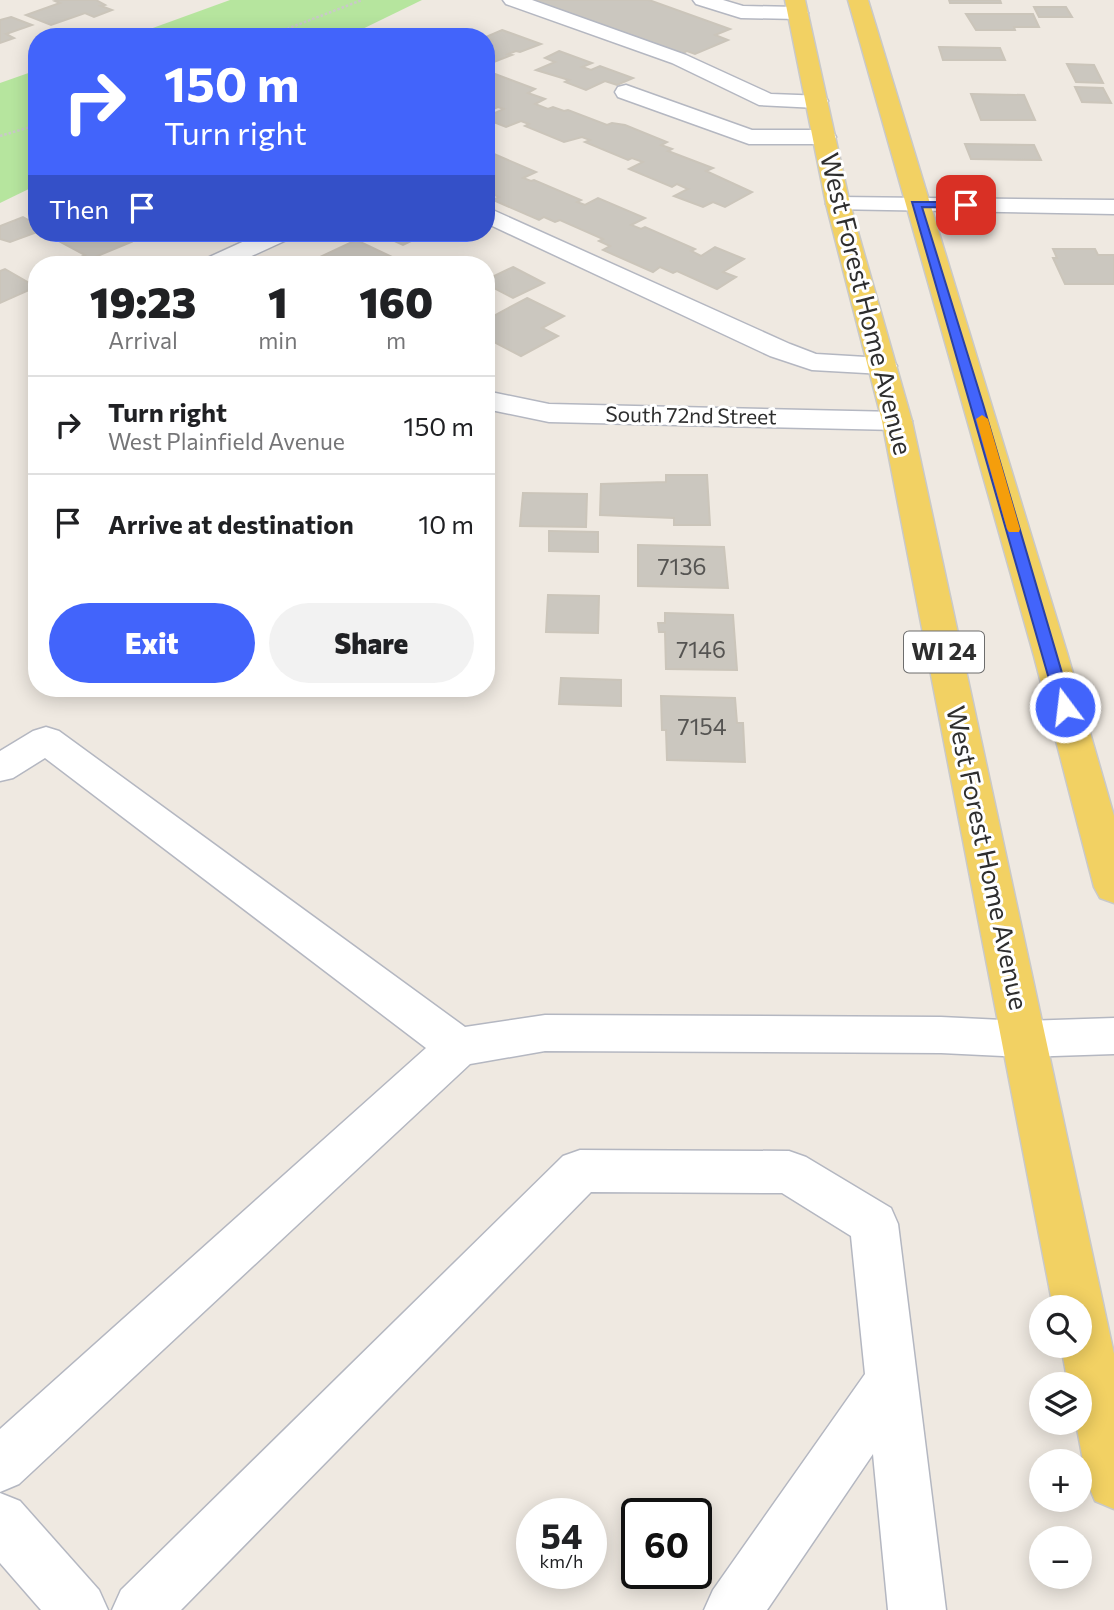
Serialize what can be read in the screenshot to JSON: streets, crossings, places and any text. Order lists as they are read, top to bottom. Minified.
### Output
{"streets":{"main road":["West Forest Home Avenue","WI 24"],"street":["South 72nd Street"]},"crossings":[["West Forest Home Avenue","South 72nd Street"]],"house_numbers":["7136","7146","7154"],"page":{"turn":["150 m","Turn right"],"then":"Then","eta":["19:23","Arrival","1","min","160","m"],"list":[{"name":"Turn right","note":"West Plainfield Avenue","value":"150 m"},{"name":"Arrive at destination","value":"10 m"}],"buttons":["Exit","Share"],"map_buttons":["+","−"],"speed":"54 km/h","limit":"60"}}
